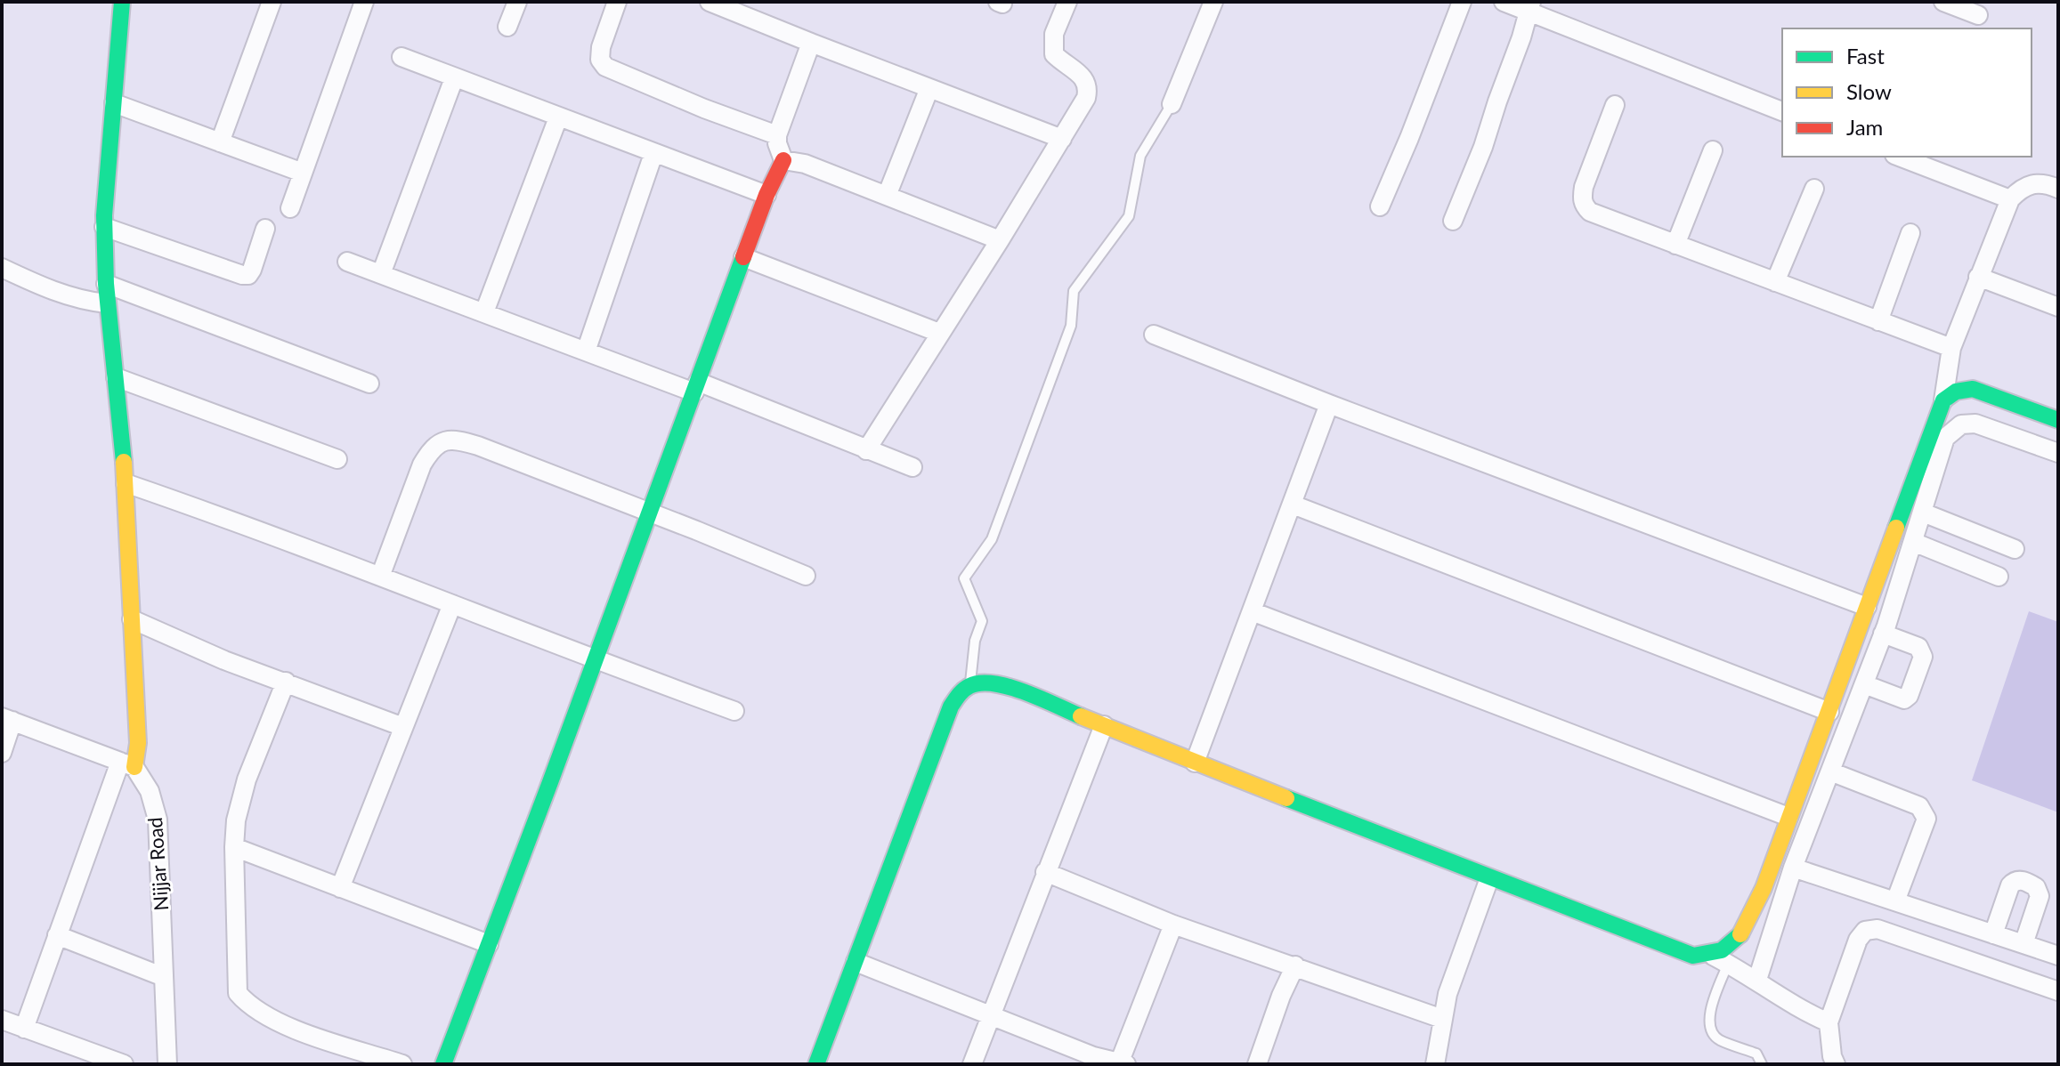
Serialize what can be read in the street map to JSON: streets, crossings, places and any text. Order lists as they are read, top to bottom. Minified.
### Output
{"streets":{"street":["Nijjar Road"]},"legend":["Fast","Slow","Jam"]}
